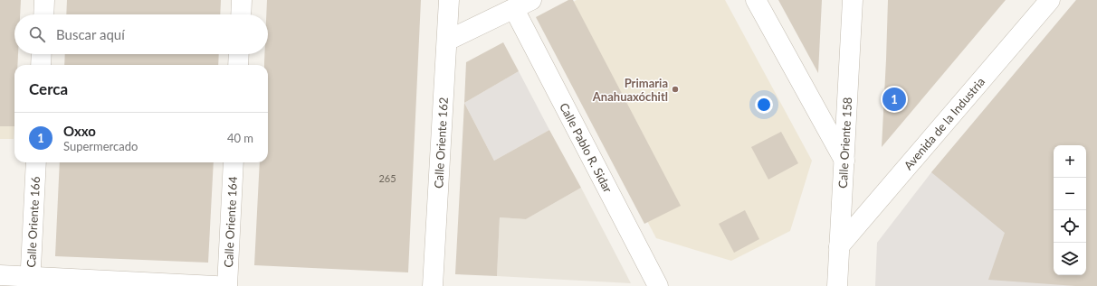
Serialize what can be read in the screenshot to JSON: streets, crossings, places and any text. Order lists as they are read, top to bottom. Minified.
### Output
{"streets":{"street":["Avenida de la Industria","Calle Oriente 162","Calle Oriente 158","Calle Pablo R. Sidar","Calle Oriente 166","Calle Oriente 164"]},"crossings":[["Avenida de la Industria","Calle Oriente 158"]],"places":["Primaria Anahuaxóchitl"],"house_numbers":["265"],"page":{"search":"Buscar aquí","heading":"Cerca","pins":"1","list":[{"mark":"1","name":"Oxxo","note":"Supermercado","value":"40 m"}],"map_buttons":["+","−"]}}
